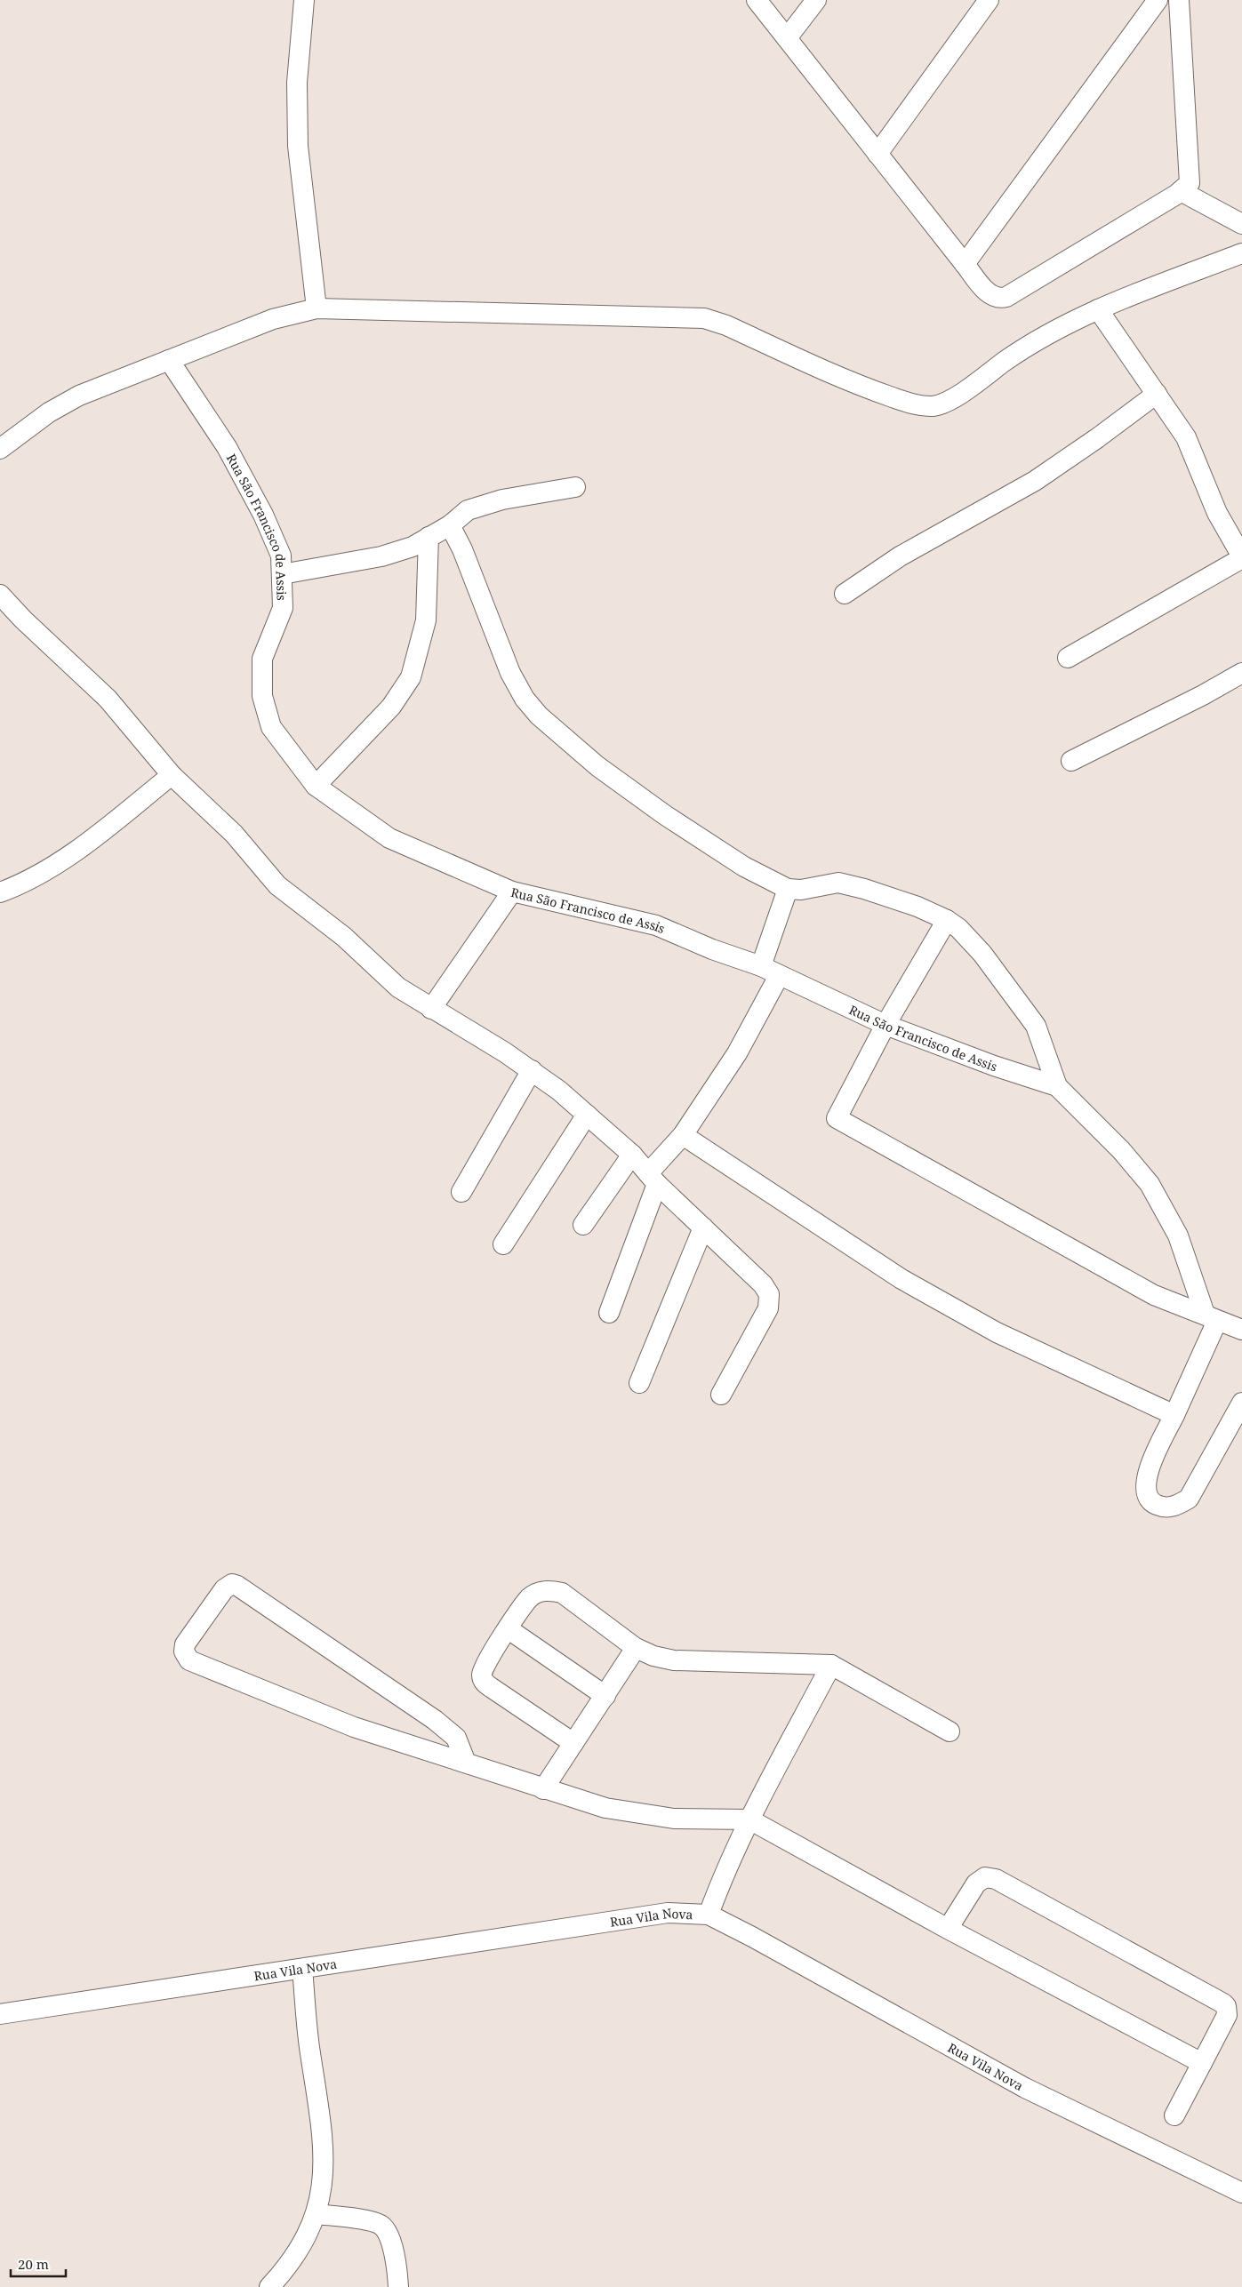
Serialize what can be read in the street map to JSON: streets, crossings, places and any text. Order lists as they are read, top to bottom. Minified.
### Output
{"streets":{"street":["Rua São Francisco de Assis","Rua Vila Nova"]},"scale_bar":"20 m"}
